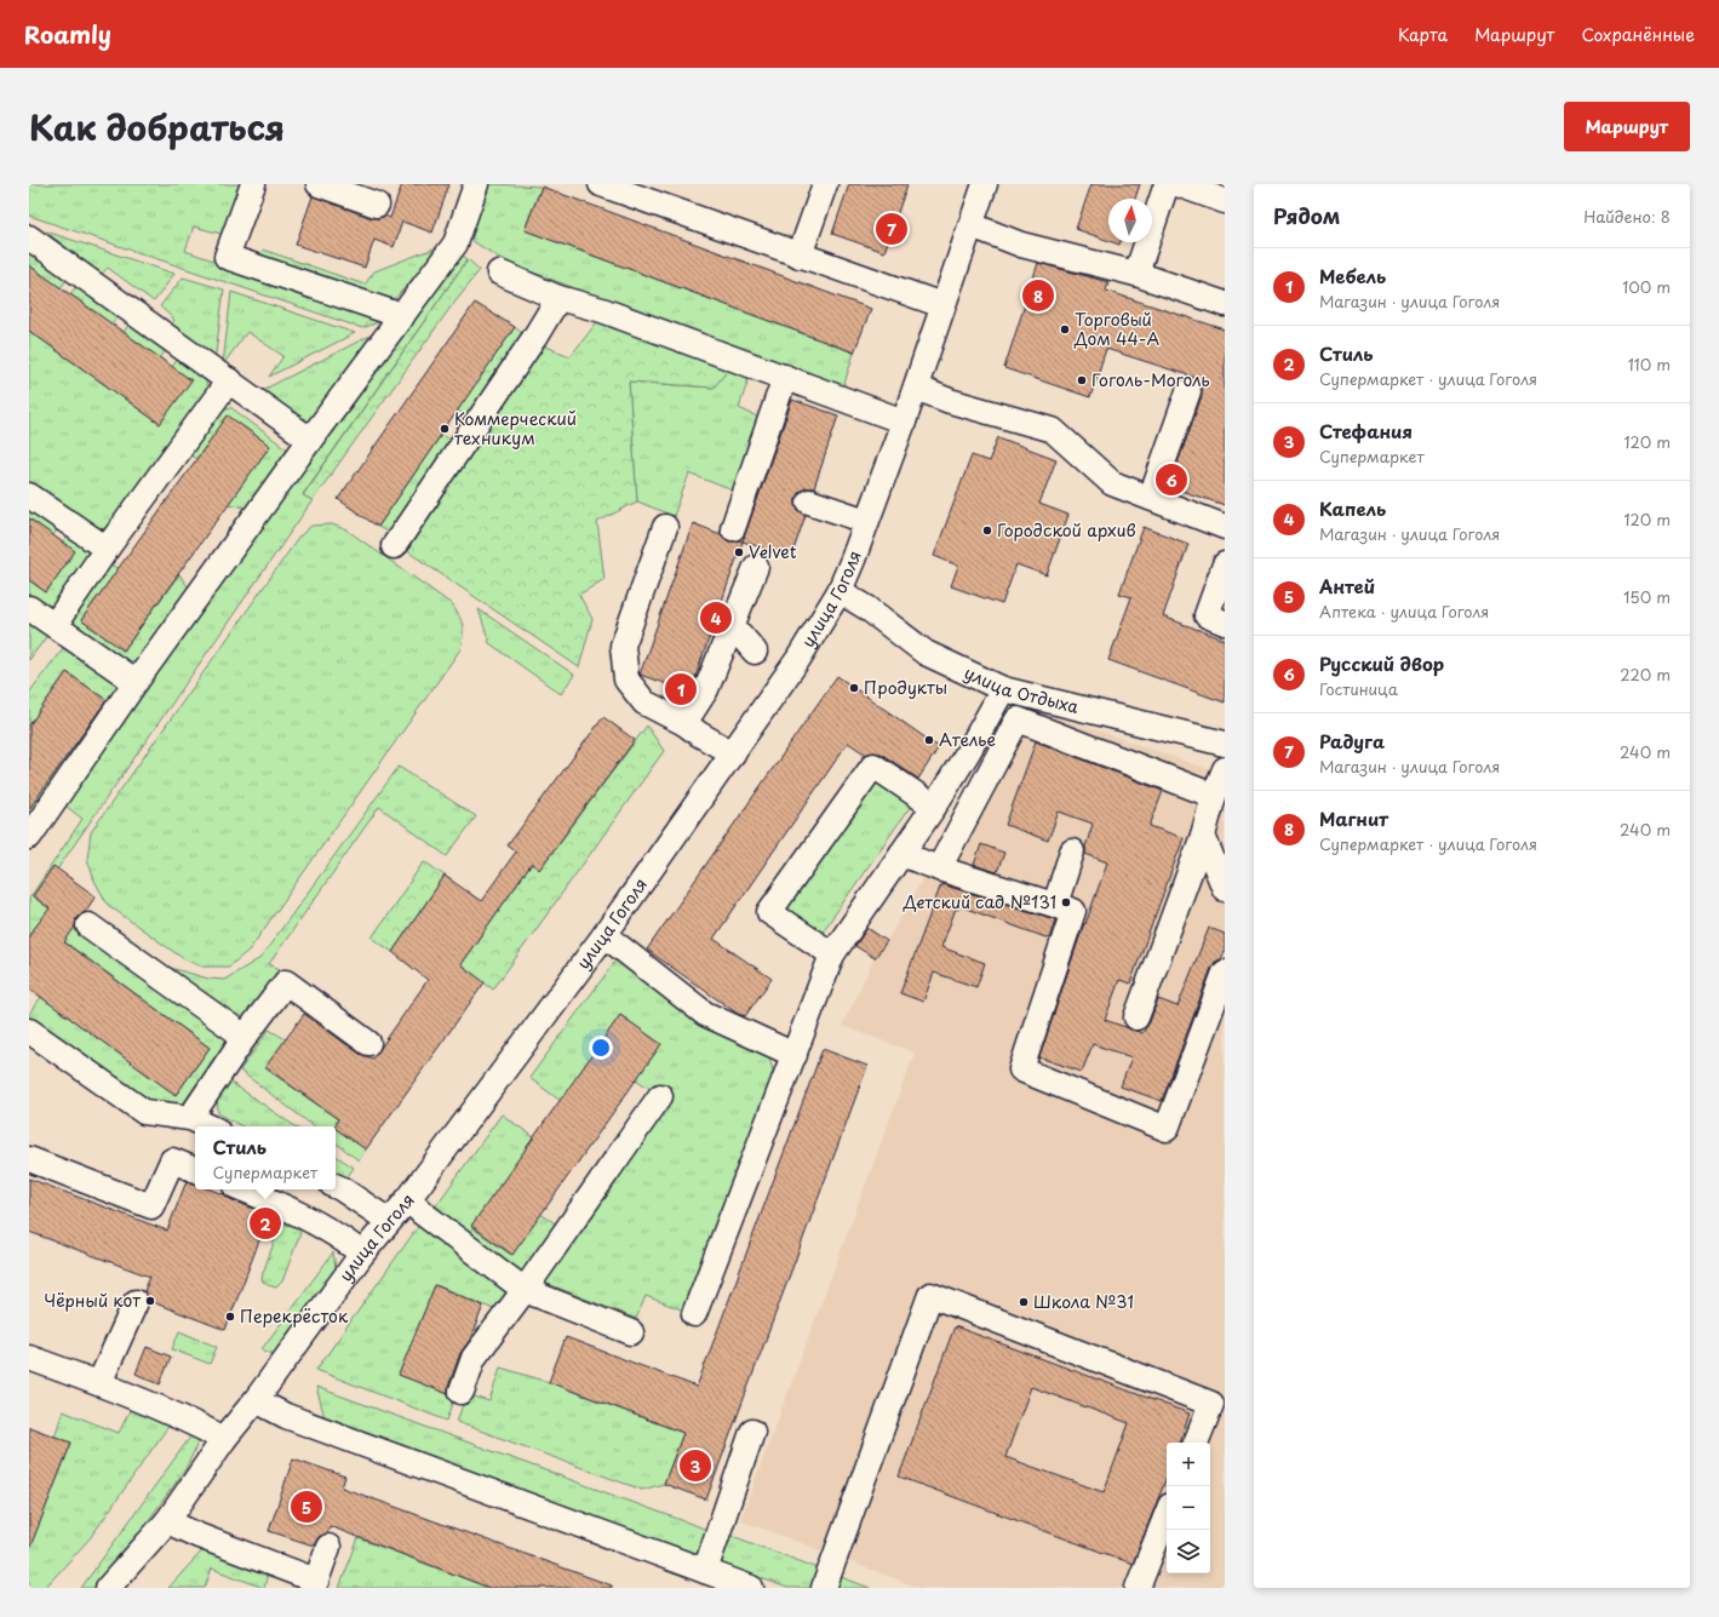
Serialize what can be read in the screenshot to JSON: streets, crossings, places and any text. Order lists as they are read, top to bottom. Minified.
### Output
{"streets":{"street":["улица Гоголя","улица Отдыха"]},"crossings":[["улица Гоголя","улица Отдыха"]],"places":["Торговый Дом 44-А","Гоголь-Моголь","Коммерческий техникум","Городской архив","Velvet","Продукты","Ателье","Детский сад №131","Чёрный кот","Школа №31","Перекрёсток"],"north":"top","page":{"header":"Roamly","nav":["Карта","Маршрут","Сохранённые"],"title":"Как добраться","buttons":"Маршрут","heading":["Рядом","Найдено: 8"],"pins":["7","8","6","4","1","2","3","5"],"list":[{"mark":"1","name":"Мебель","note":"Магазин · улица Гоголя","value":"100 m"},{"mark":"2","name":"Стиль","note":"Супермаркет · улица Гоголя","value":"110 m"},{"mark":"3","name":"Стефания","note":"Супермаркет","value":"120 m"},{"mark":"4","name":"Капель","note":"Магазин · улица Гоголя","value":"120 m"},{"mark":"5","name":"Антей","note":"Аптека · улица Гоголя","value":"150 m"},{"mark":"6","name":"Русский двор","note":"Гостиница","value":"220 m"},{"mark":"7","name":"Радуга","note":"Магазин · улица Гоголя","value":"240 m"},{"mark":"8","name":"Магнит","note":"Супермаркет · улица Гоголя","value":"240 m"}],"popup":["Стиль","Супермаркет"],"map_buttons":["+","−"]}}
